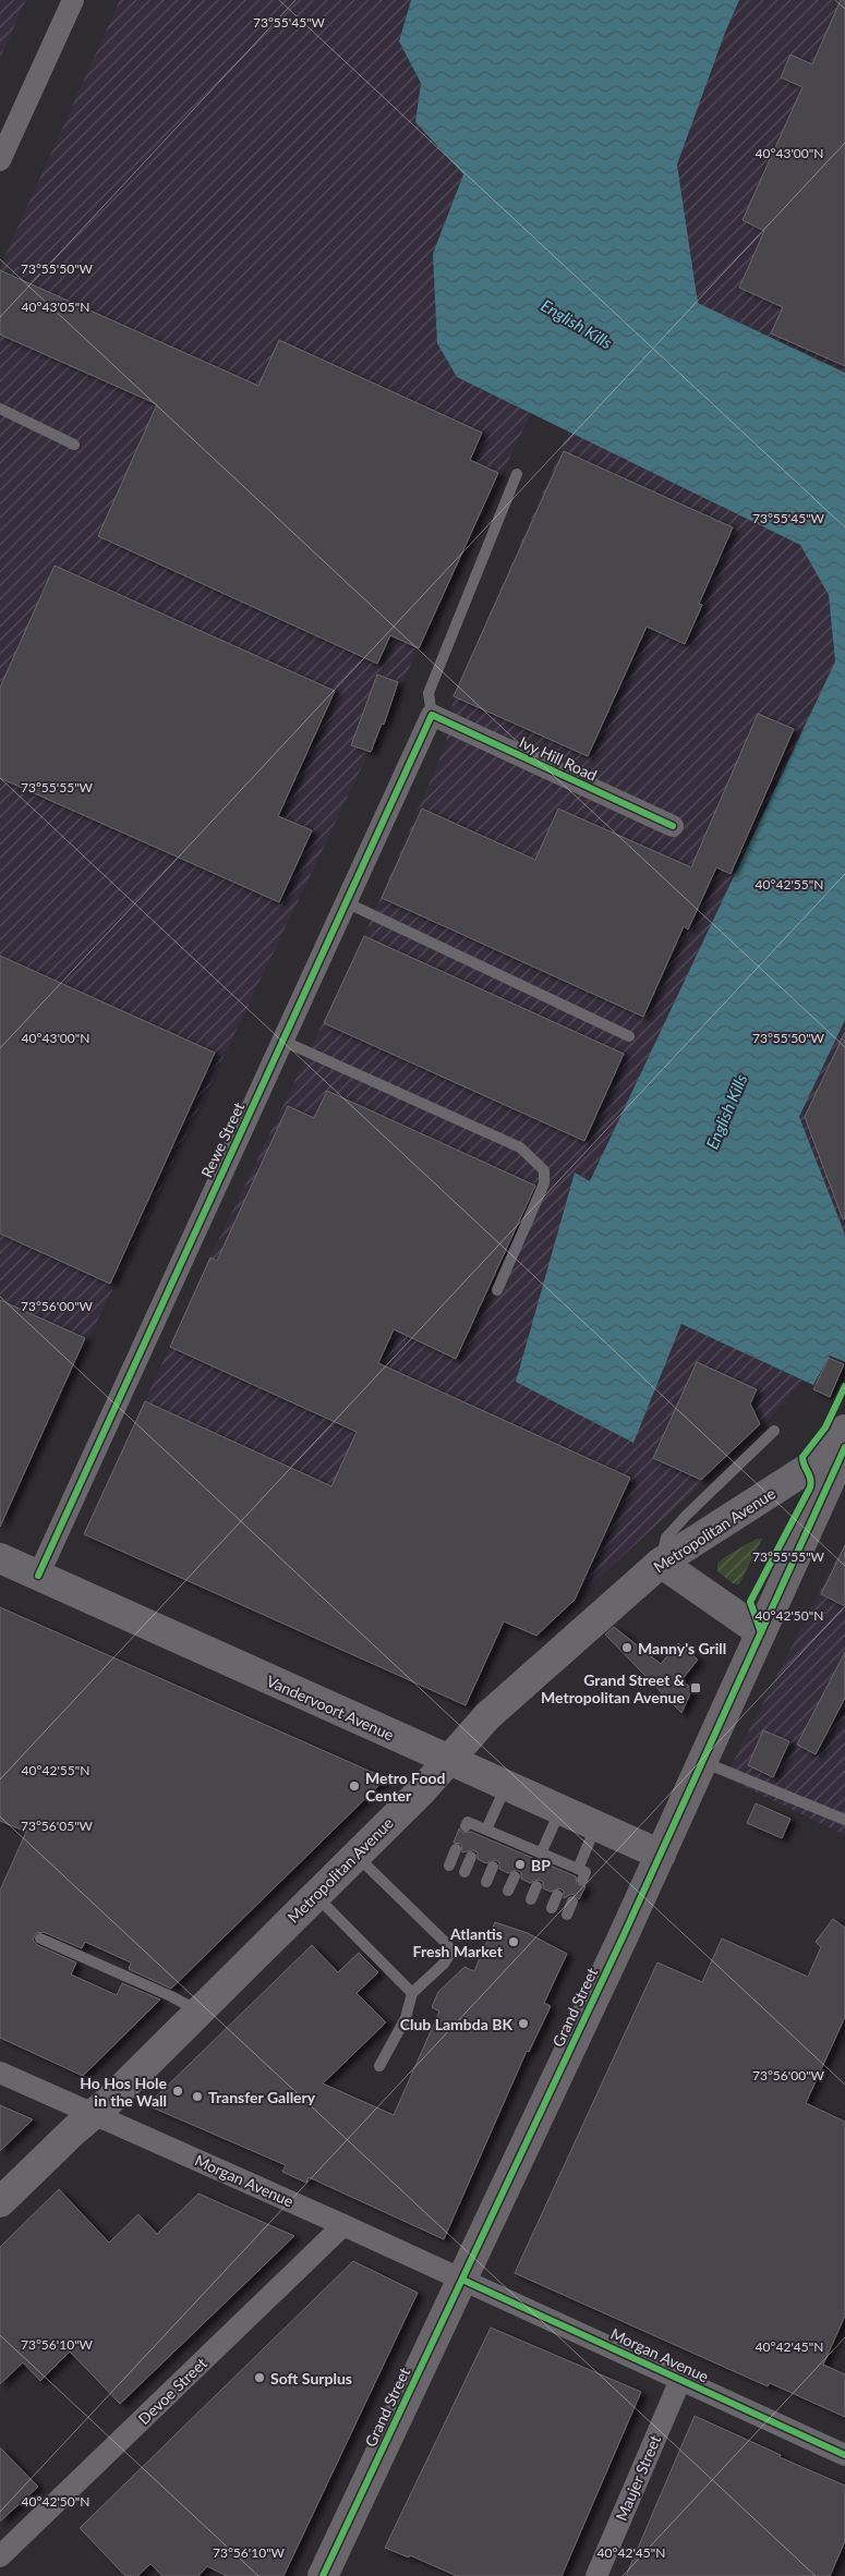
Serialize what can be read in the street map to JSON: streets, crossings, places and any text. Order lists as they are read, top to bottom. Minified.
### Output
{"streets":{"main road":["Metropolitan Avenue","Vandervoort Avenue","Grand Street"],"street":["Ivy Hill Road","Rewe Street","Morgan Avenue","Devoe Street","Maujer Street"]},"crossings":[["Ivy Hill Road","Rewe Street"],["Rewe Street","Vandervoort Avenue"],["Metropolitan Avenue","Vandervoort Avenue"],["Metropolitan Avenue","Morgan Avenue"],["Vandervoort Avenue","Grand Street"],["Grand Street","Morgan Avenue"],["Morgan Avenue","Devoe Street"],["Morgan Avenue","Maujer Street"]],"water":["English Kills"],"places":{"other":["Manny's Grill","Metro Food Center","BP","Atlantis Fresh Market","Club Lambda BK","Ho Hos Hole in the Wall","Transfer Gallery","Soft Surplus"],"transit":["Grand Street & Metropolitan Avenue"]},"coordinates":["73°55'45\"W","40°43'00\"N","73°55'50\"W","40°43'05\"N","73°55'55\"W","40°42'55\"N","73°56'00\"W","40°42'50\"N","73°56'05\"W","73°56'10\"W","40°42'45\"N"]}
